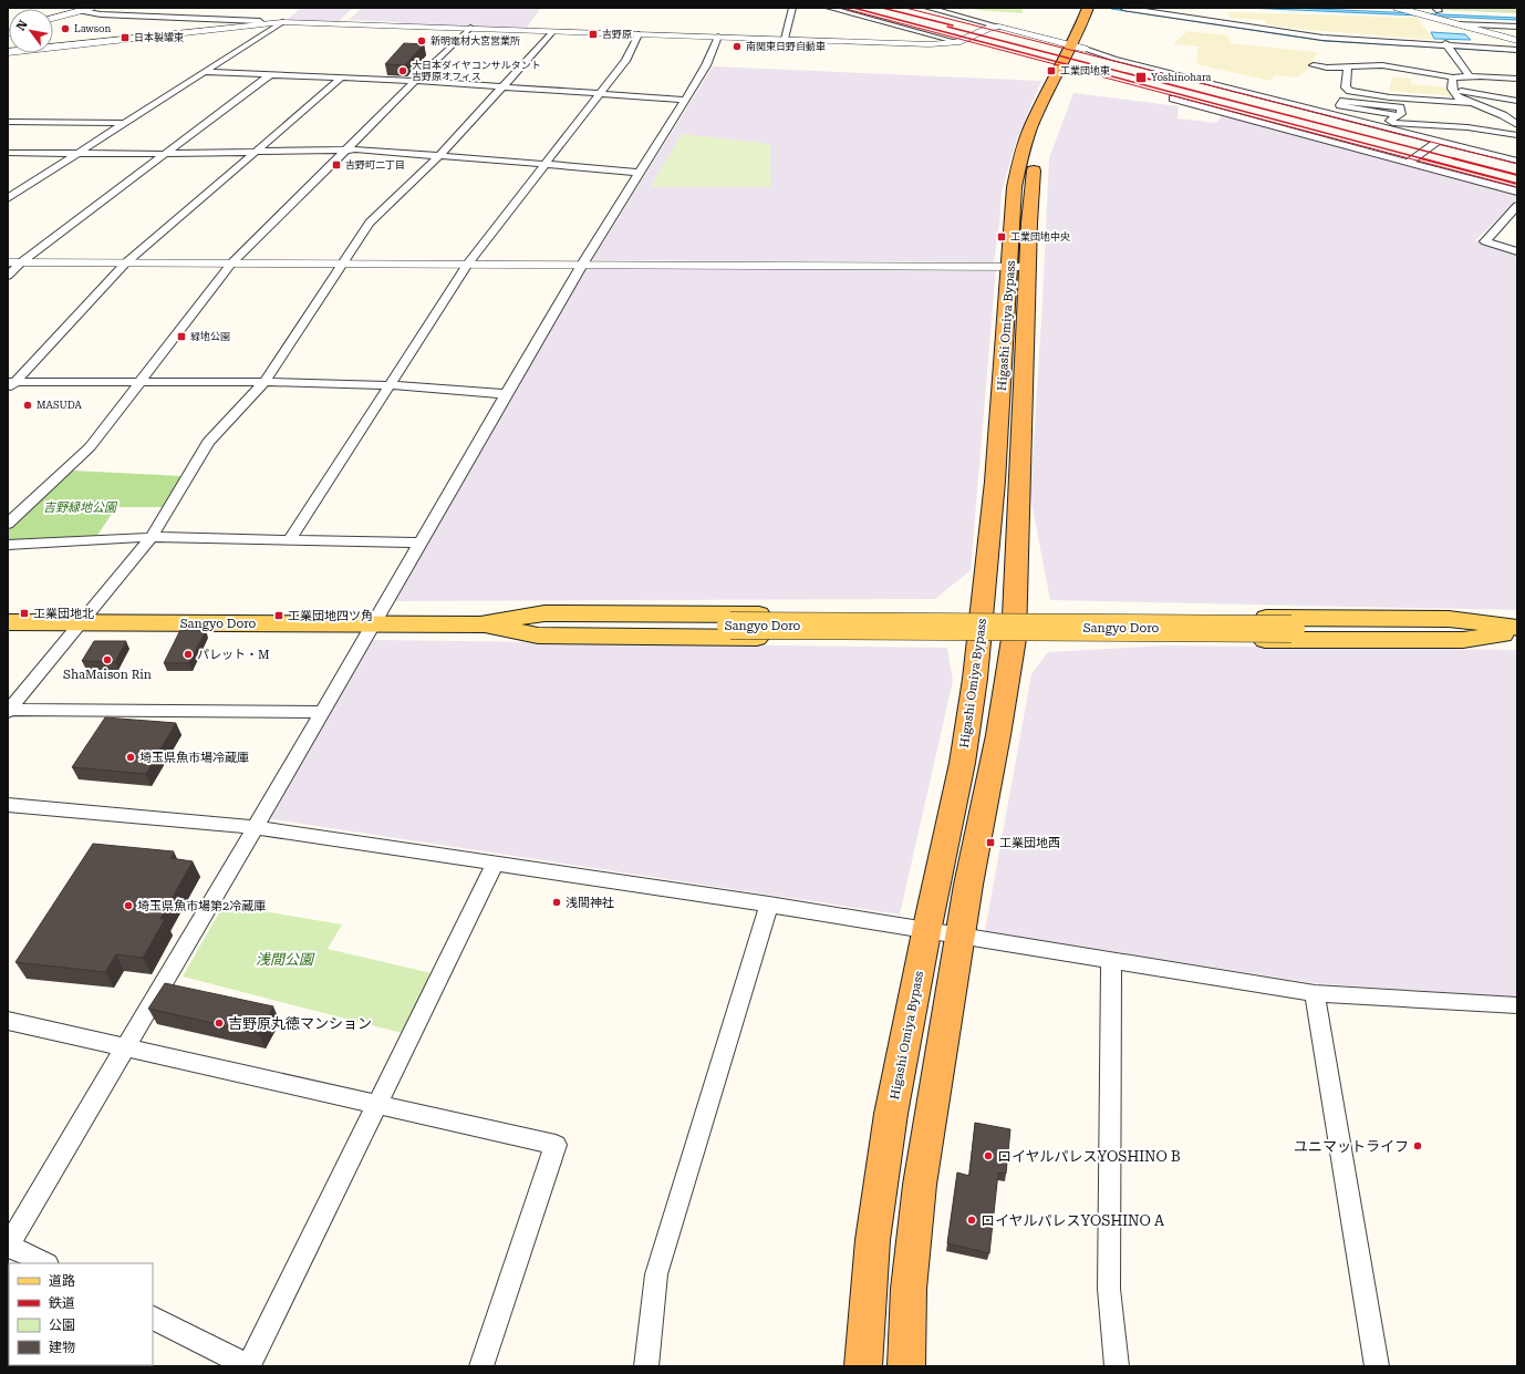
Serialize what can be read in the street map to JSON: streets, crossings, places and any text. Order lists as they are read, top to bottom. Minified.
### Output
{"streets":{"highway":["Higashi Omiya Bypass"],"main road":["Sangyo Doro"]},"parks":["吉野緑地公園","浅間公園"],"places":{"other":["Lawson","新明電材大宮営業所","南関東日野自動車","大日本ダイヤコンサルタント 吉野原オフィス","MASUDA","パレット・M","ShaMaison Rin","埼玉県魚市場冷蔵庫","浅間神社","埼玉県魚市場第2冷蔵庫","吉野原丸徳マンション","ユニマットライフ","ロイヤルパレスYOSHINO B","ロイヤルパレスYOSHINO A"],"transit":["吉野原","日本製罐東","工業団地東","Yoshinohara","吉野町二丁目","工業団地中央","緑地公園","工業団地北","工業団地四ツ角","工業団地西"]},"legend":["道路","鉄道","公園","建物"],"north":"top left"}
